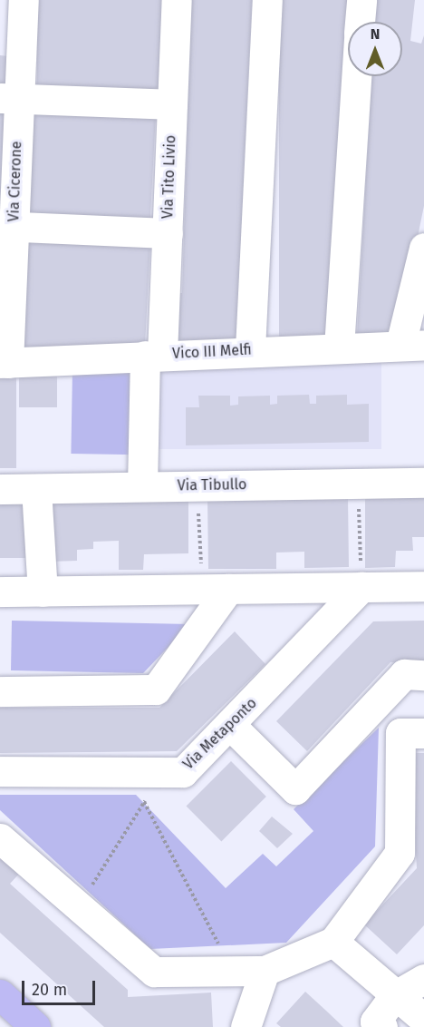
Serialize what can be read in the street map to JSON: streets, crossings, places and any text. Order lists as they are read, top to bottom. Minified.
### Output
{"streets":{"street":["Via Tito Livio","Via Cicerone","Vico III Melfi","Via Tibullo","Via Metaponto"]},"crossings":[["Via Tito Livio","Vico III Melfi"],["Via Tito Livio","Via Tibullo"],["Via Cicerone","Vico III Melfi"]],"scale_bar":"20 m","north":"top"}
